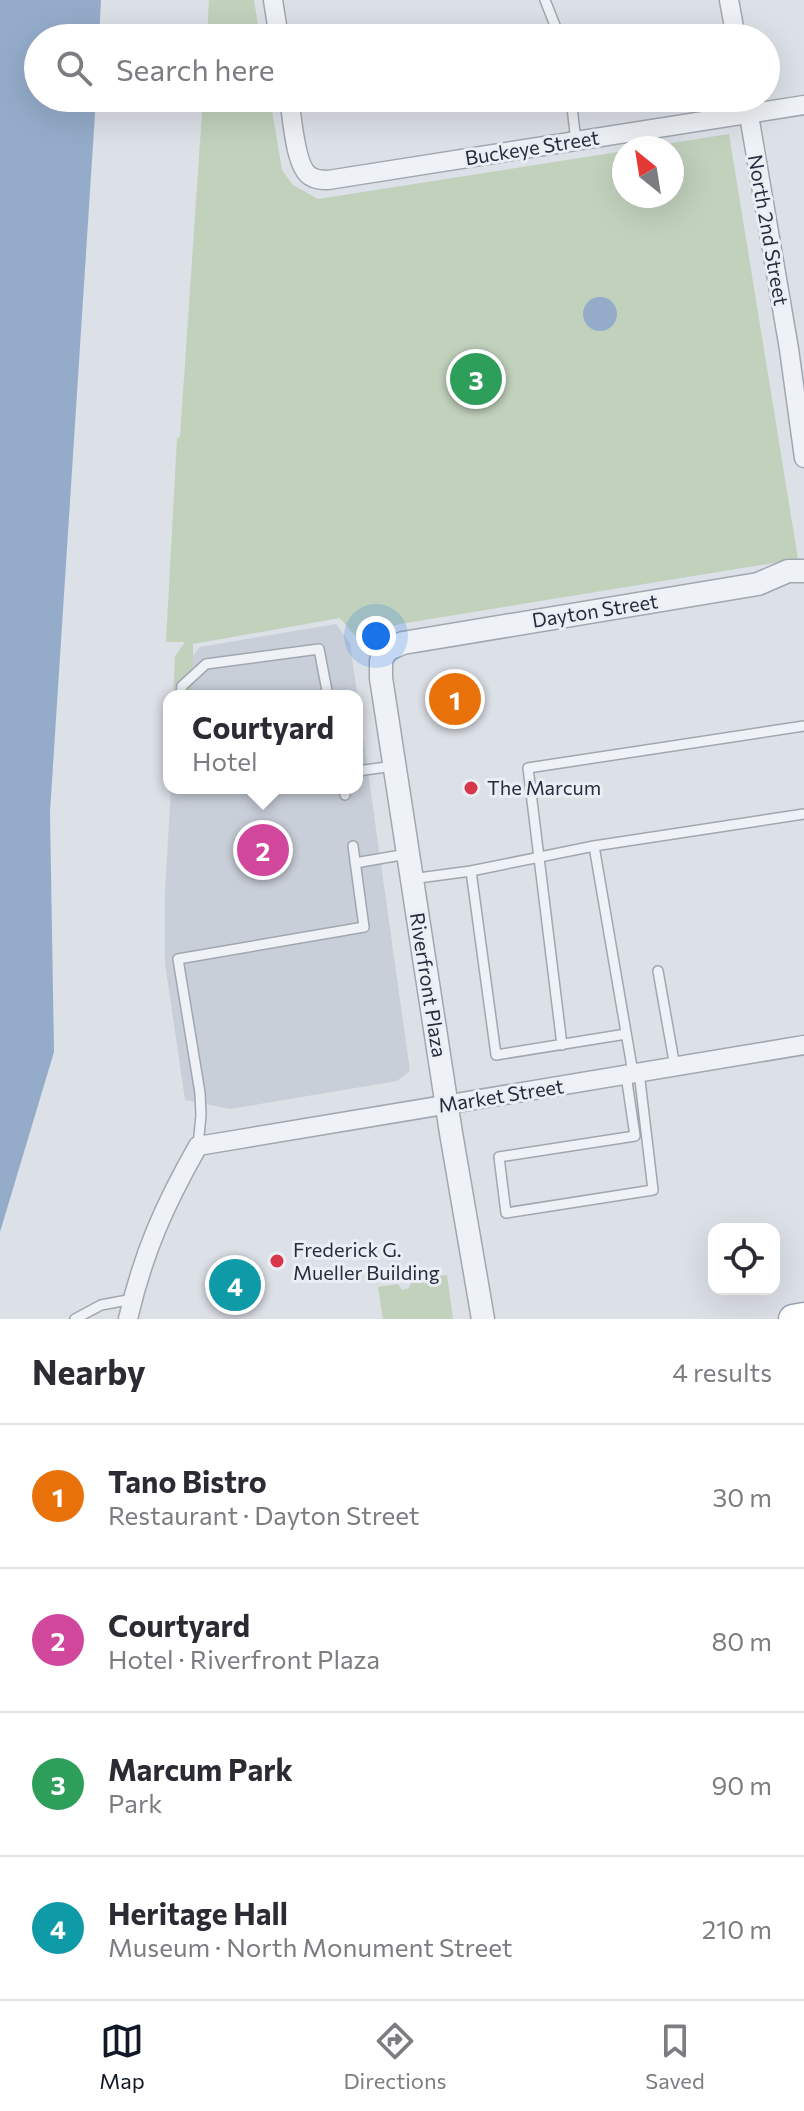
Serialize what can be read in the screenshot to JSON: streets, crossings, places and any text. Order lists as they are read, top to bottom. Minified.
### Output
{"streets":{"street":["Buckeye Street","North 2nd Street","Dayton Street","Riverfront Plaza","Market Street"]},"crossings":[["Dayton Street","Riverfront Plaza"],["Riverfront Plaza","Market Street"]],"places":["The Marcum","Frederick G. Mueller Building"],"north":"top left","page":{"search":"Search here","pins":["3","1","2","4"],"popup":["Courtyard","Hotel"],"heading":["Nearby","4 results"],"list":[{"mark":"1","name":"Tano Bistro","note":"Restaurant · Dayton Street","value":"30 m"},{"mark":"2","name":"Courtyard","note":"Hotel · Riverfront Plaza","value":"80 m"},{"mark":"3","name":"Marcum Park","note":"Park","value":"90 m"},{"mark":"4","name":"Heritage Hall","note":"Museum · North Monument Street","value":"210 m"}],"nav":["Map","Directions","Saved"]}}
